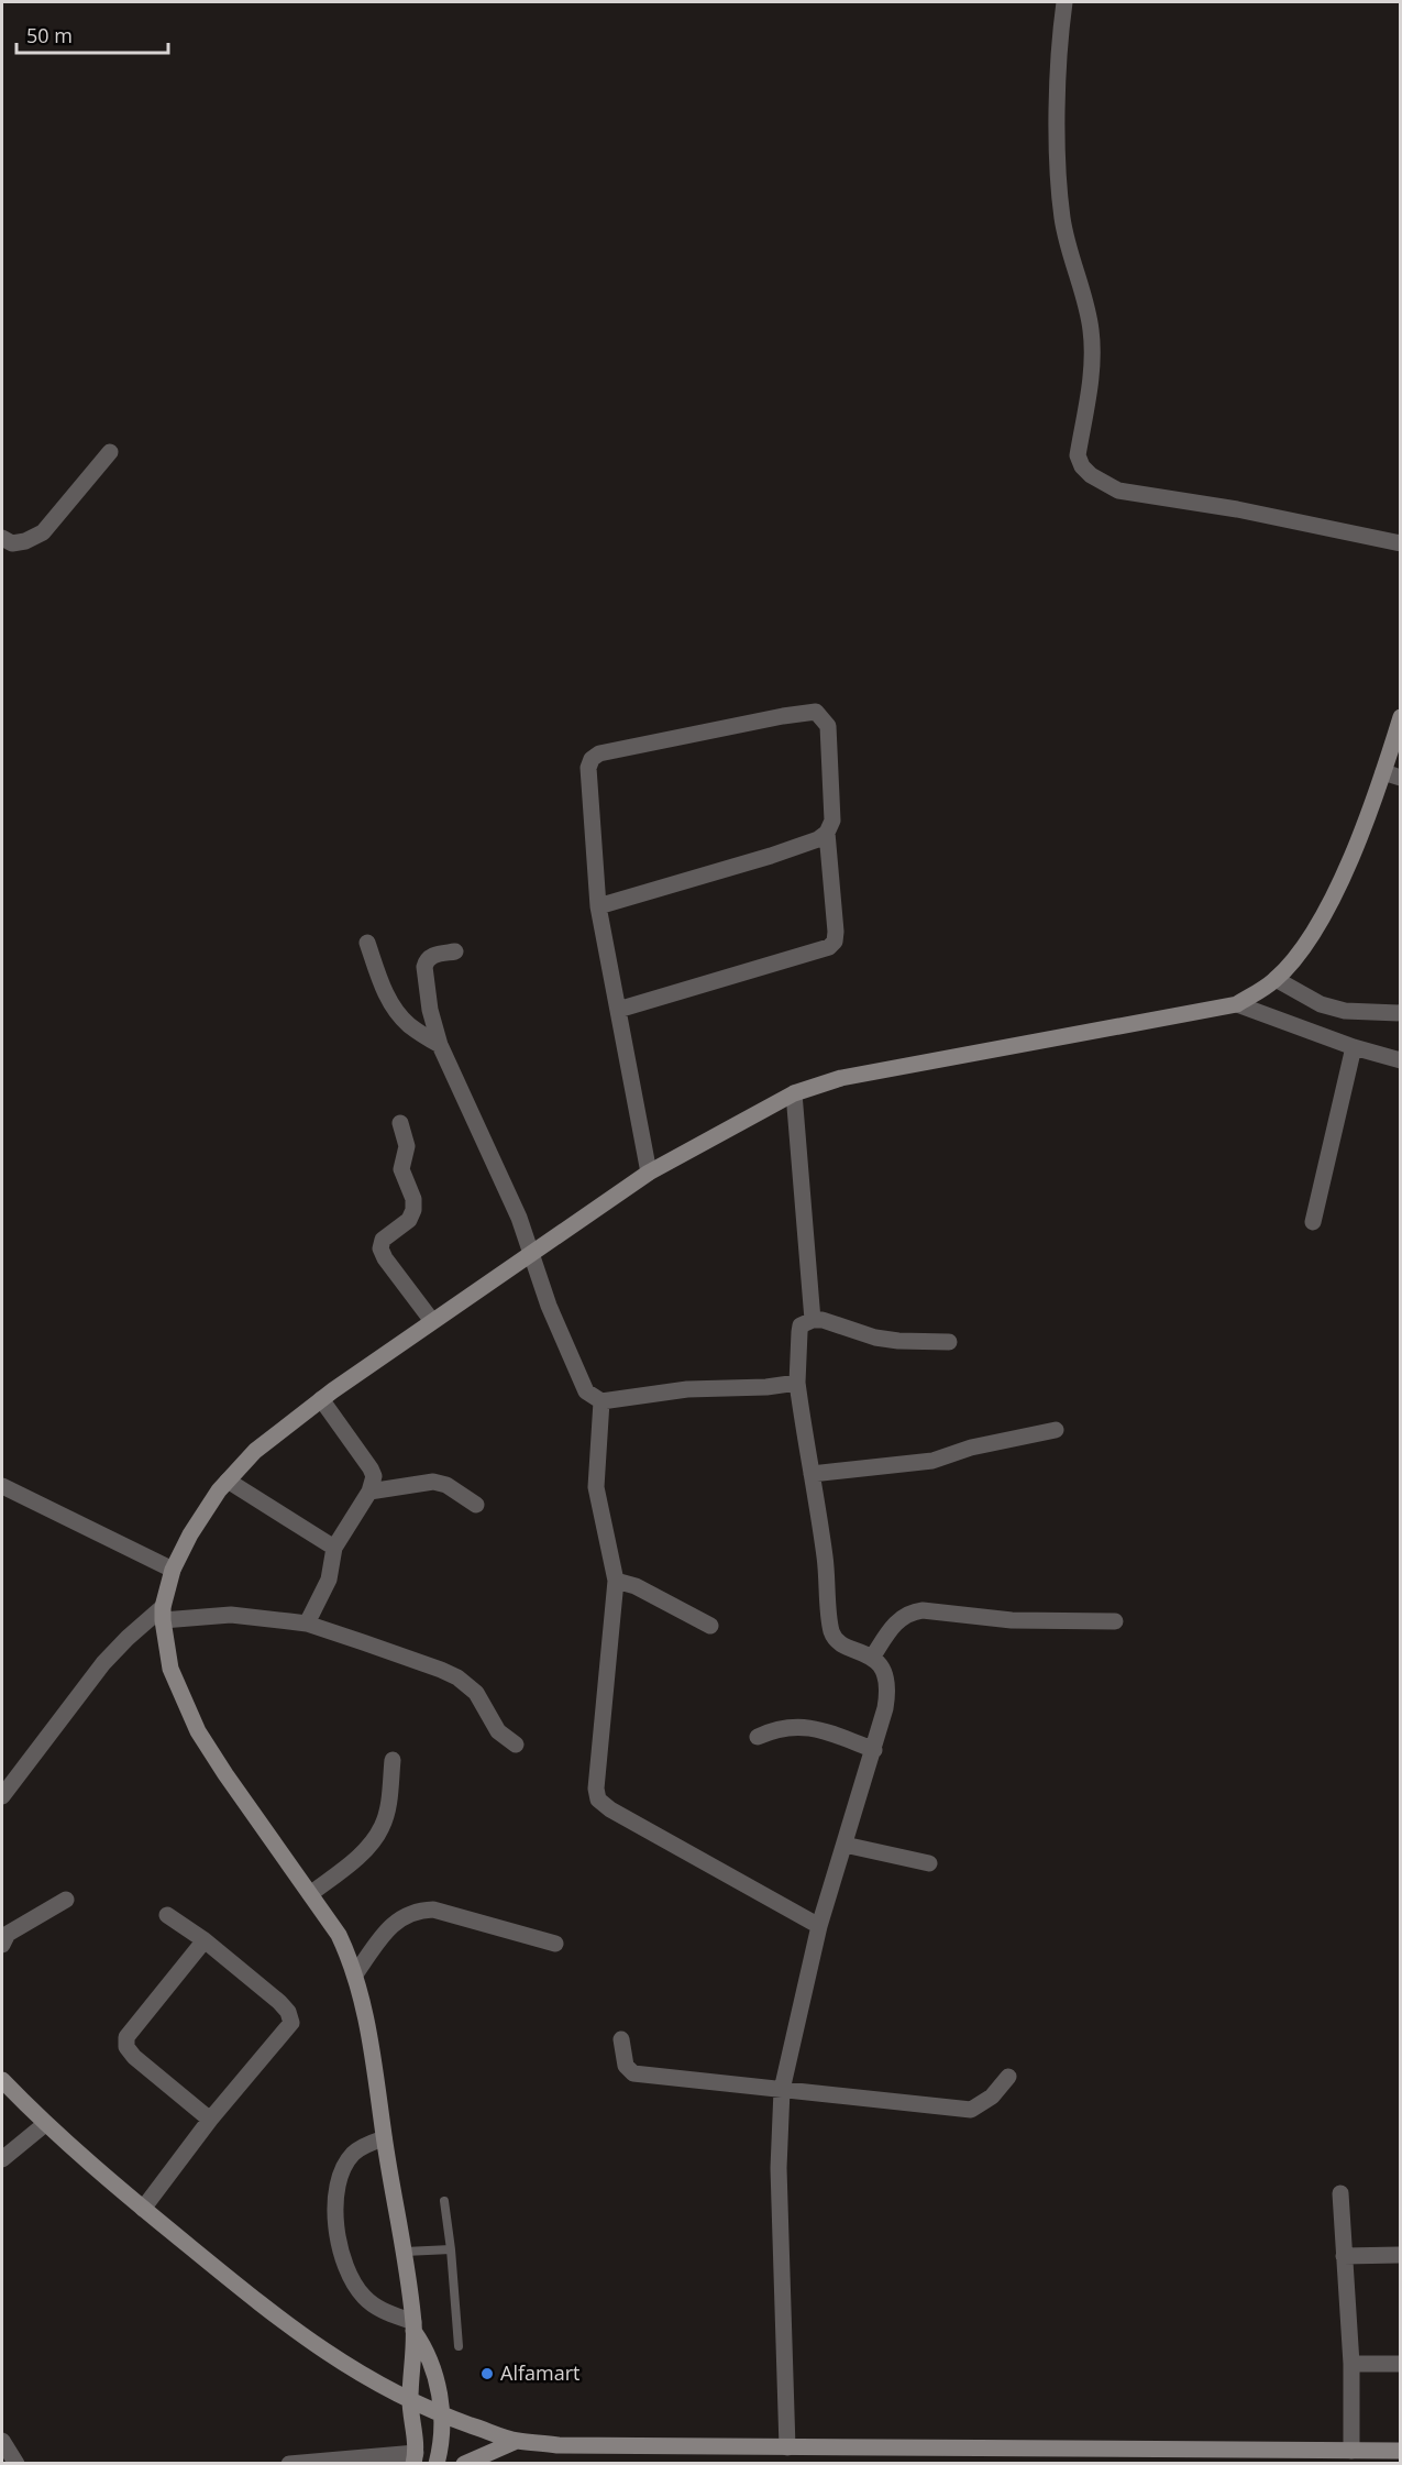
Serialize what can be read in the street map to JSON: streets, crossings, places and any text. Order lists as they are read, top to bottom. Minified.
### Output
{"places":["Alfamart"],"scale_bar":"50 m"}
